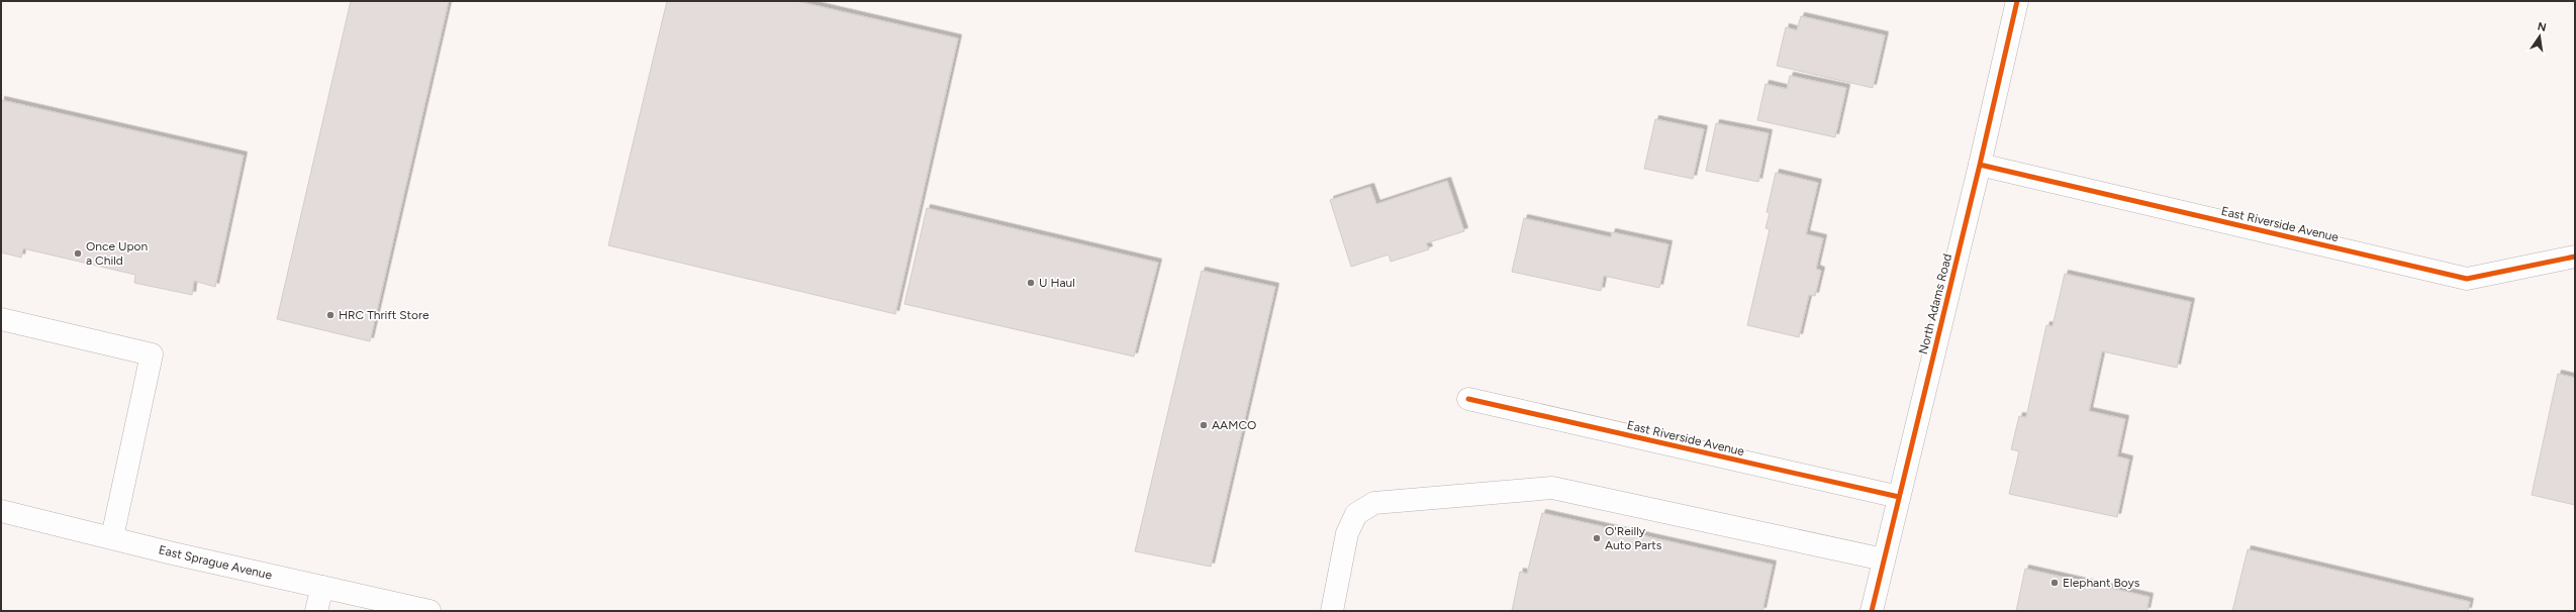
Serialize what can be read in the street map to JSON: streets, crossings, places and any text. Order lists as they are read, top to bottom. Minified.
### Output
{"streets":{"street":["East Riverside Avenue","North Adams Road","East Sprague Avenue"]},"crossings":[["East Riverside Avenue","North Adams Road"]],"places":["Once Upon a Child","U Haul","HRC Thrift Store","AAMCO","O'Reilly Auto Parts","Elephant Boys"],"north":"top"}
